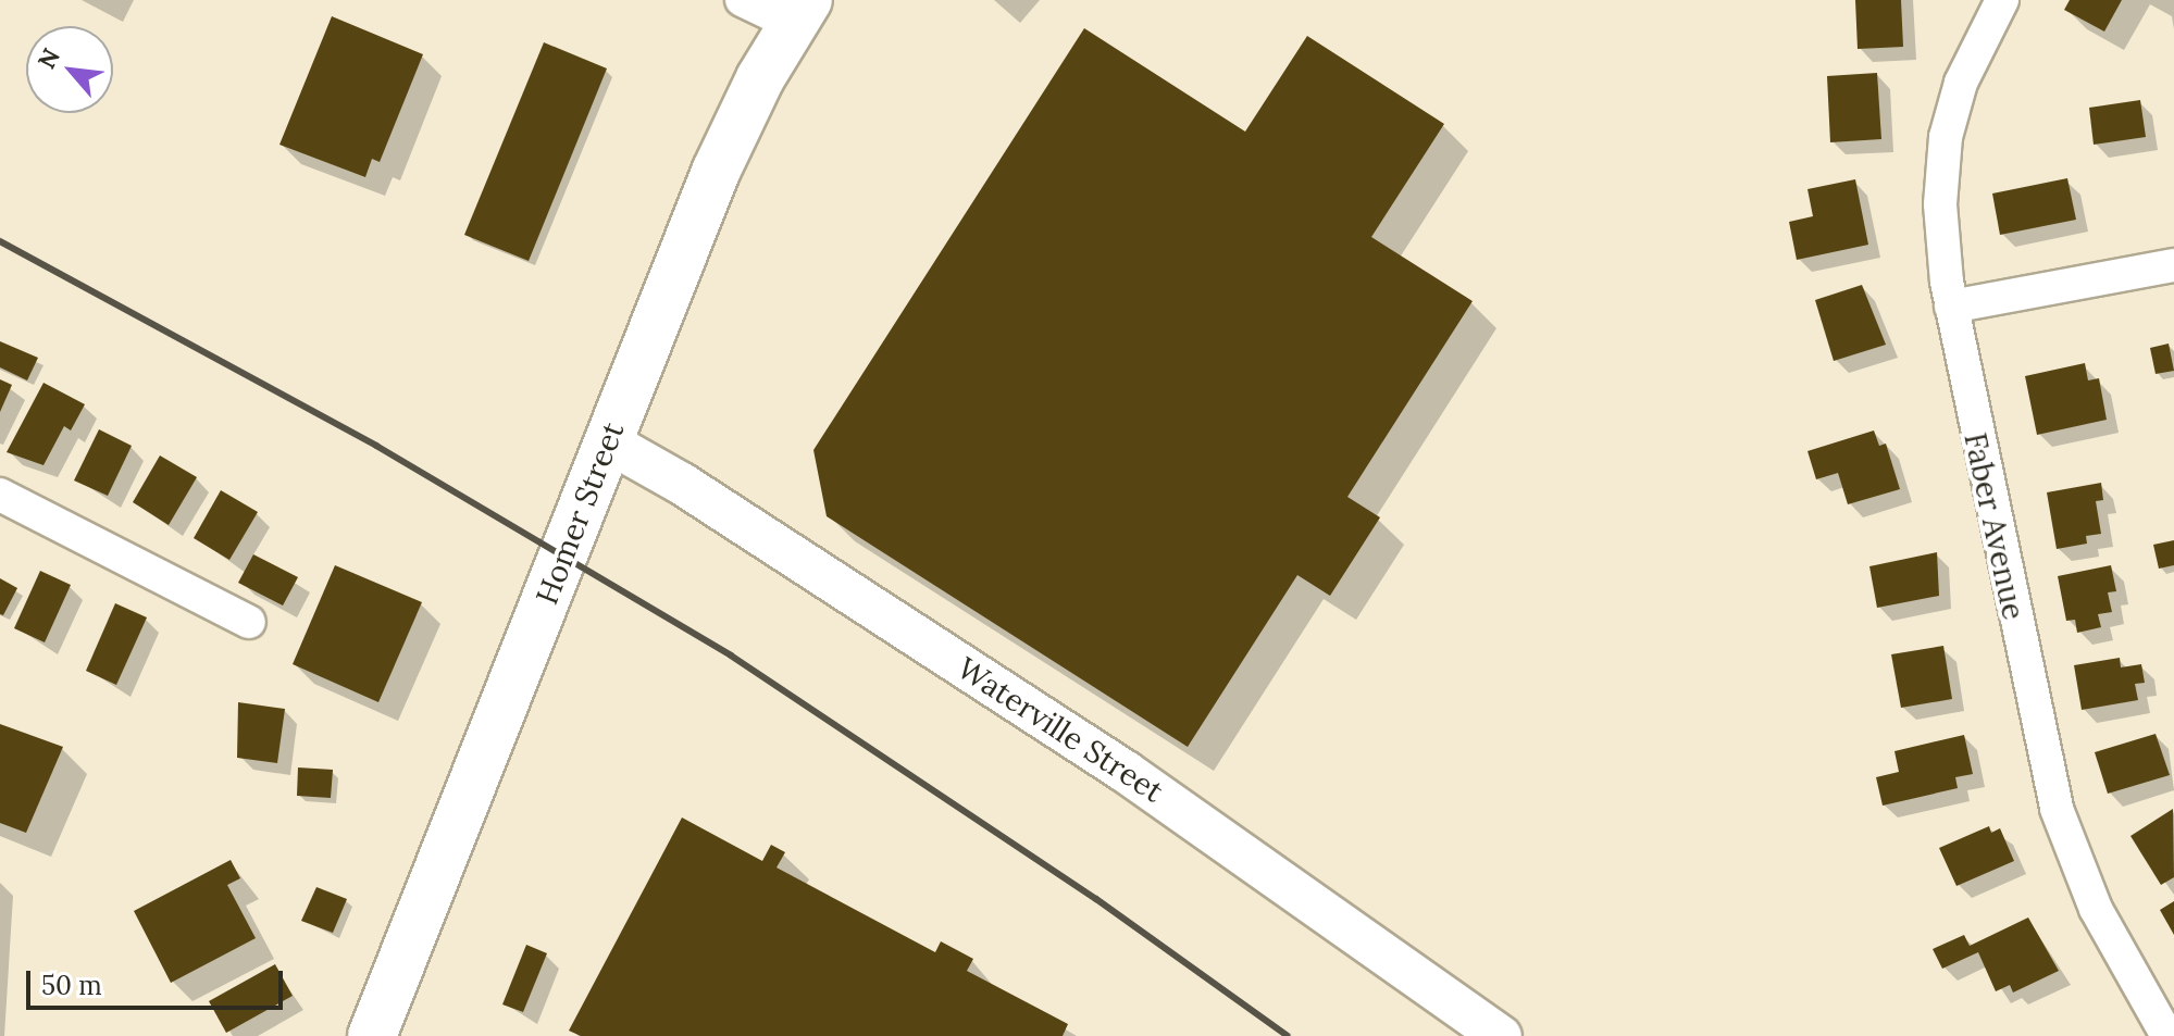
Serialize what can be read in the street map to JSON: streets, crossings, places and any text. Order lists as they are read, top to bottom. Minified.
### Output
{"streets":{"main road":["Homer Street"],"street":["Faber Avenue","Waterville Street"]},"crossings":[["Homer Street","Waterville Street"]],"scale_bar":"50 m","north":"top left"}
